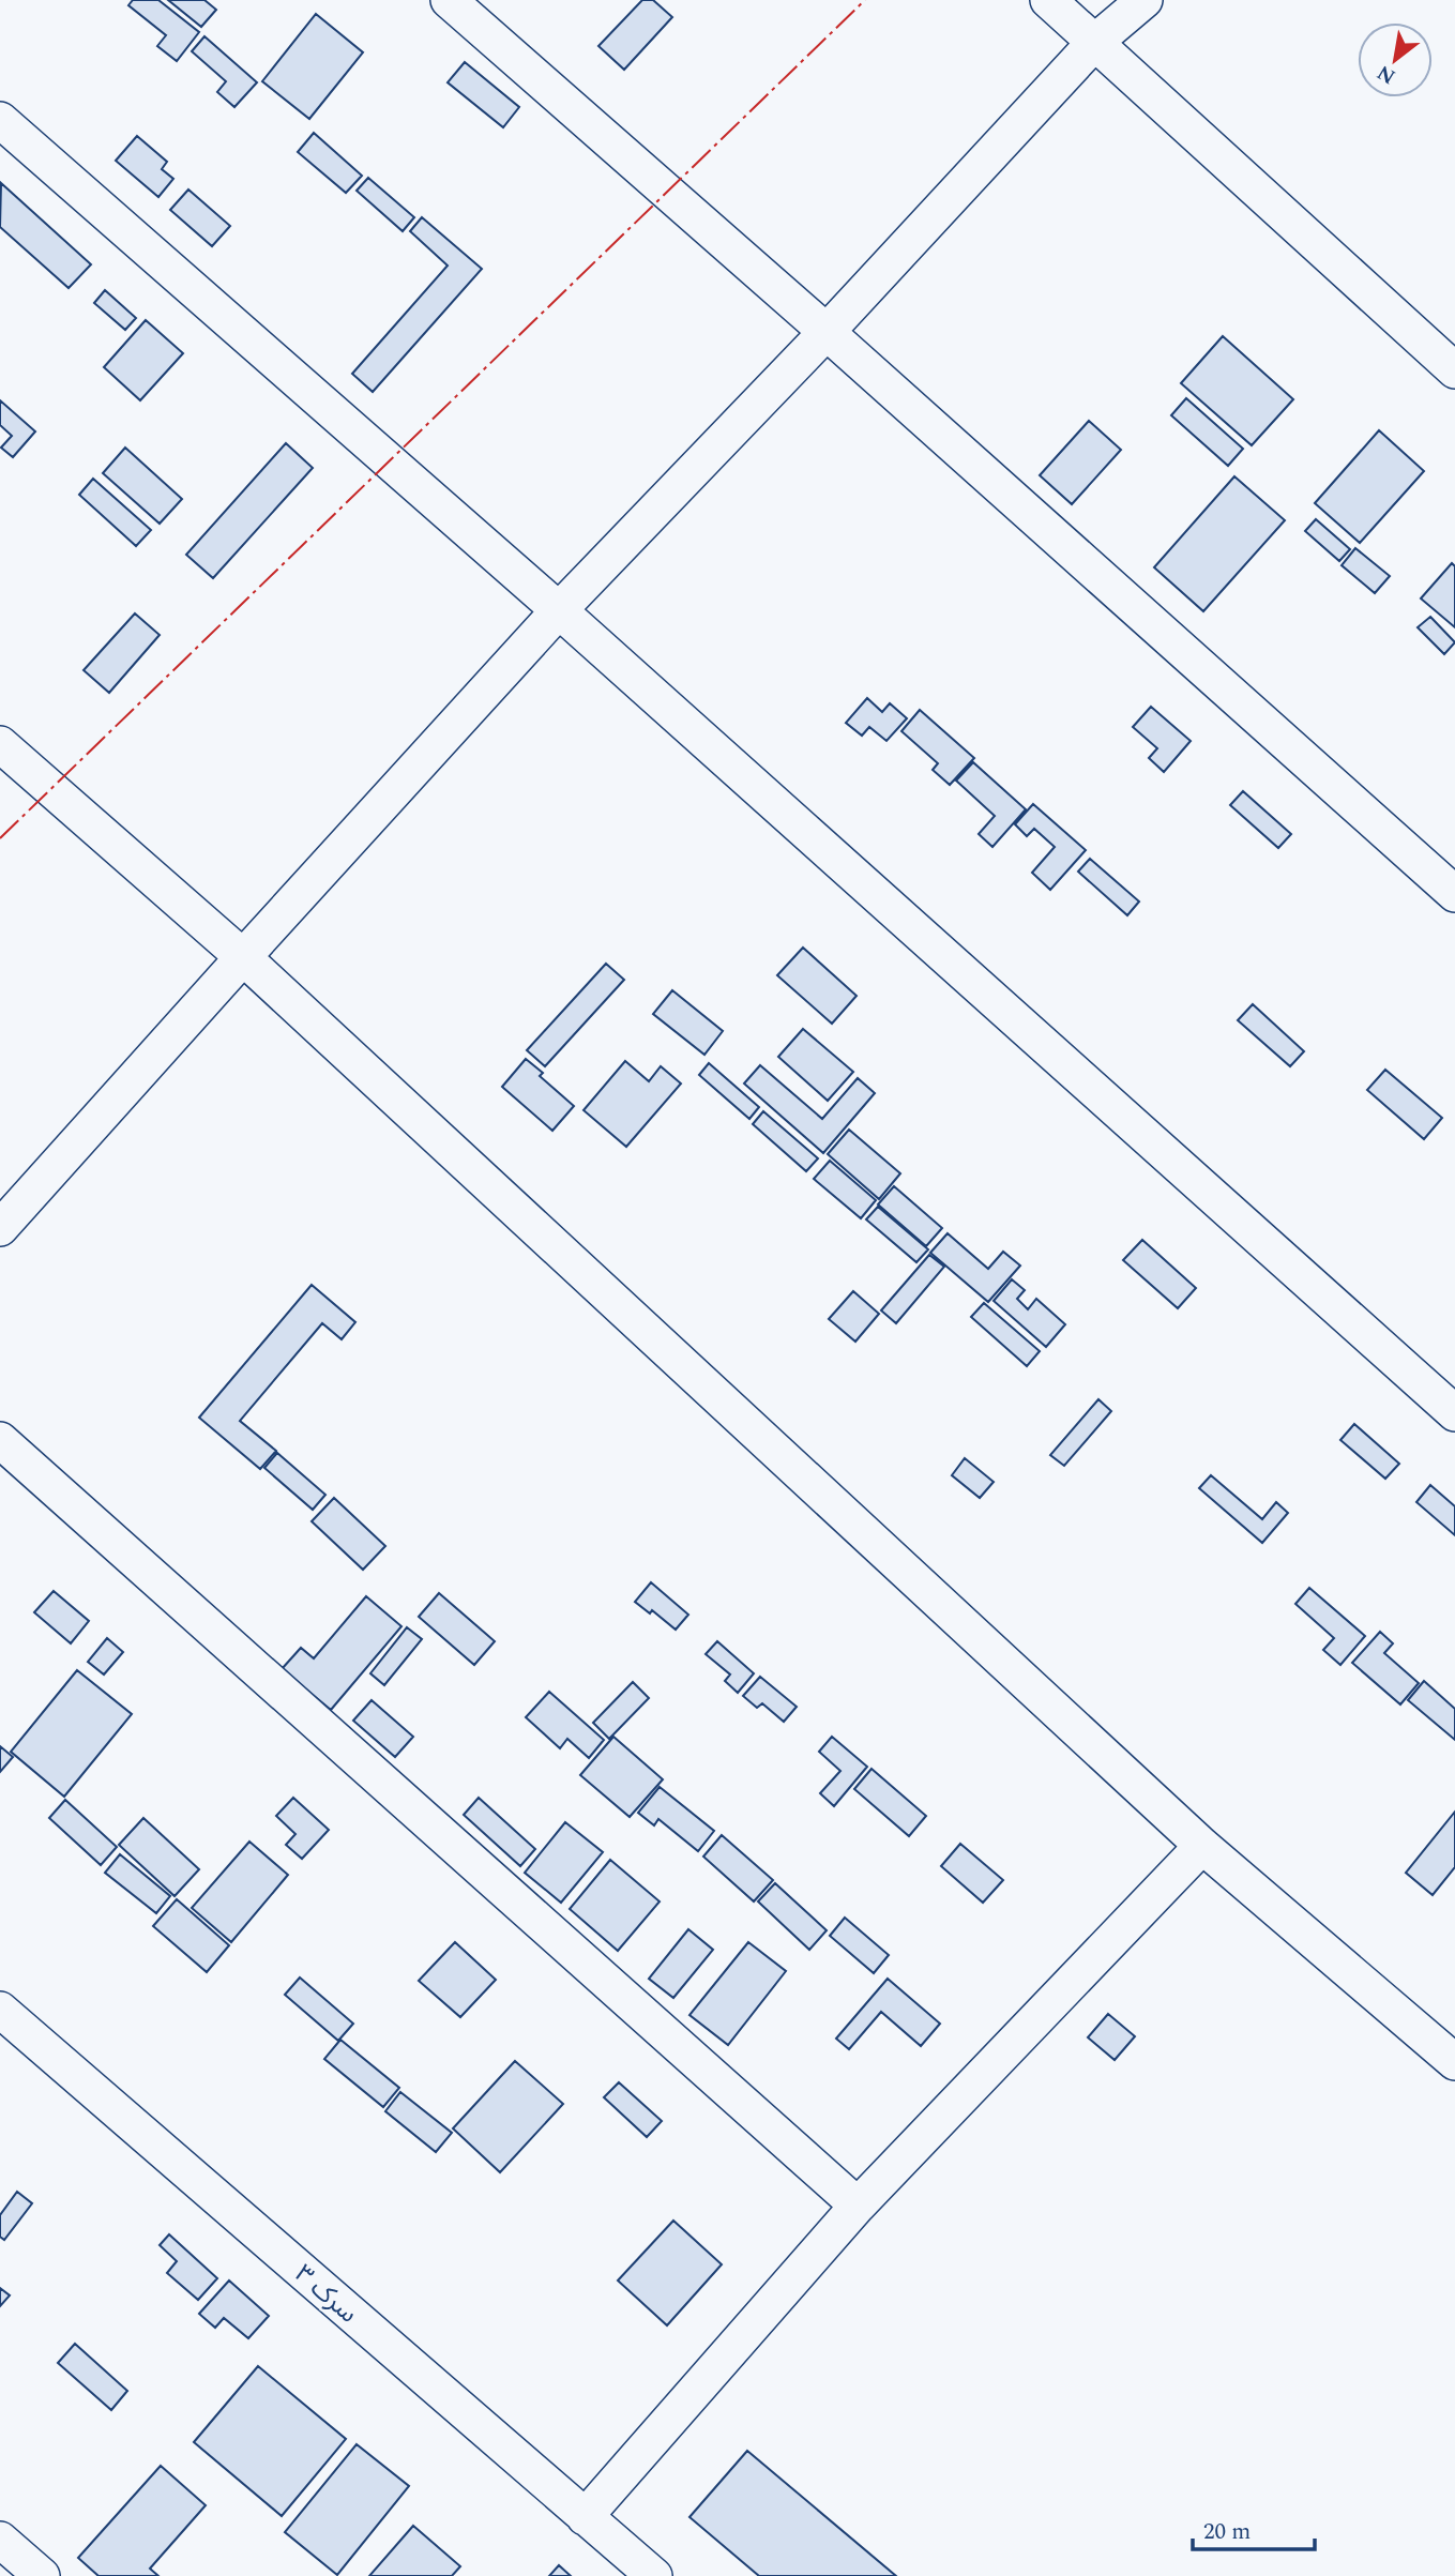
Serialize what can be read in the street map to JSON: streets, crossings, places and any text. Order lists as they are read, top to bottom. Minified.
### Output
{"streets":{"street":["سرک ۳"]},"scale_bar":"20 m","north":"bottom left"}
